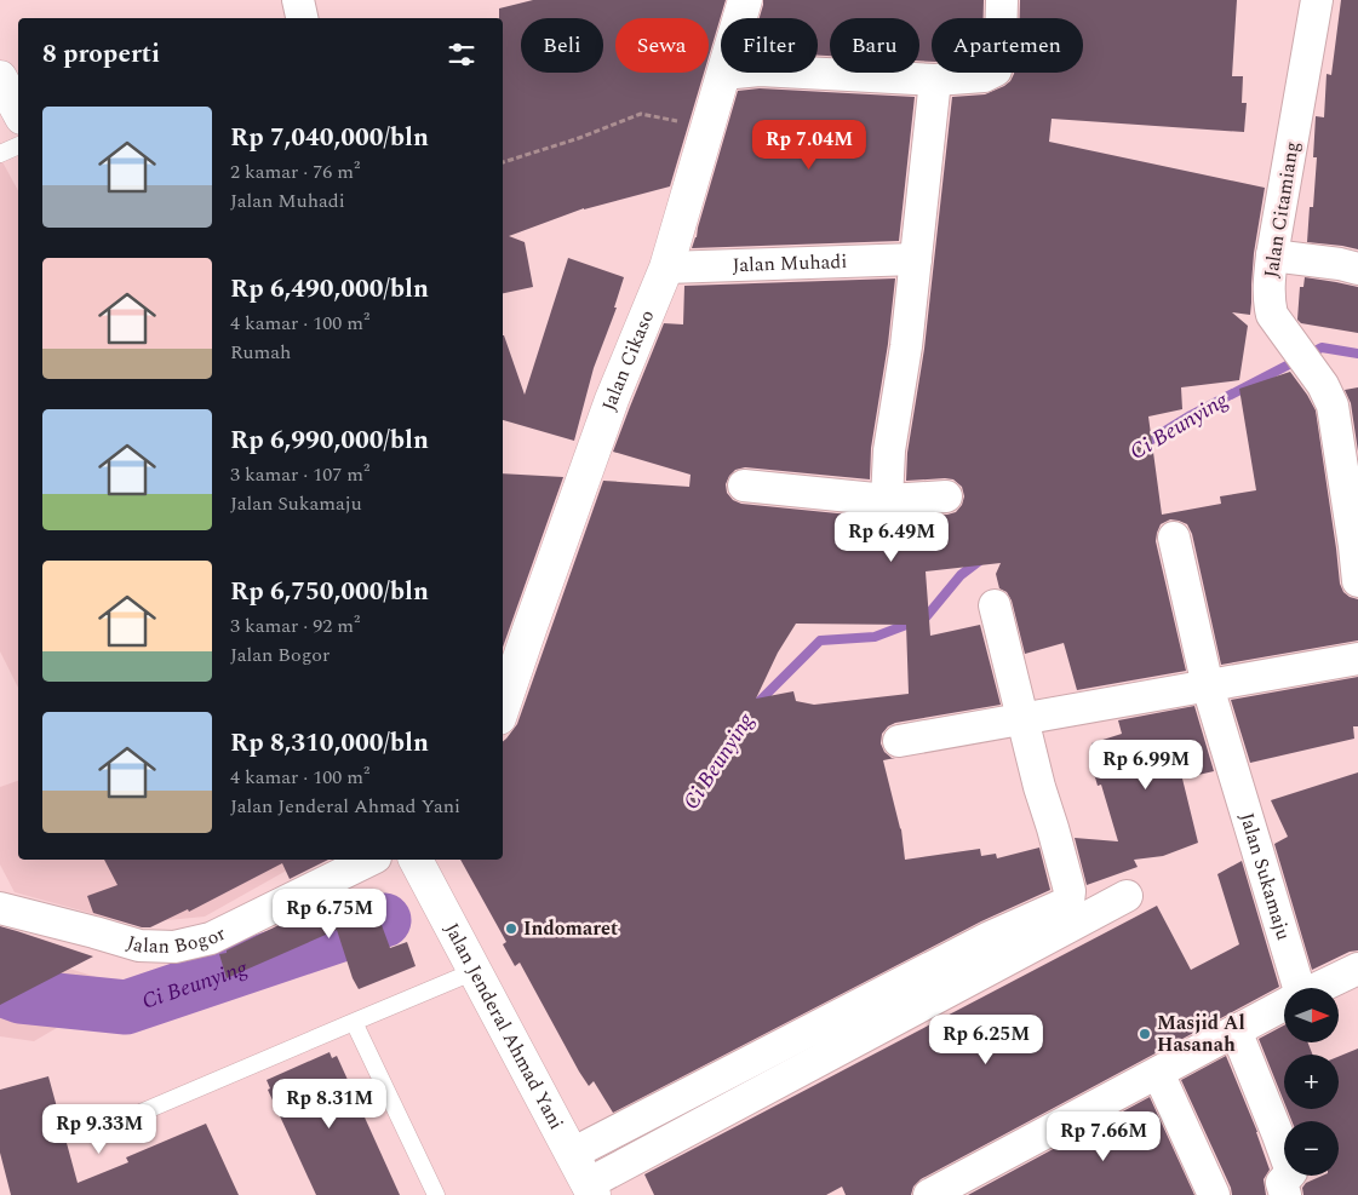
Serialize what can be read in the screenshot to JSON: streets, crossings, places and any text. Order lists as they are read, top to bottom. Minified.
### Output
{"streets":{"street":["Jalan Citamiang","Jalan Muhadi","Jalan Cikaso","Jalan Sukamaju","Jalan Bogor","Jalan Jenderal Ahmad Yani"]},"crossings":[["Jalan Muhadi","Jalan Cikaso"]],"water":["Ci Beunying"],"places":["Indomaret","Masjid Al Hasanah"],"north":"right","page":{"chip":["Beli","Sewa","Filter","Baru","Apartemen"],"heading":"8 properti","list":[{"name":"Rp 7,040,000/bln","note":"2 kamar · 76 m² · Jalan Muhadi"},{"name":"Rp 6,490,000/bln","note":"4 kamar · 100 m² · Rumah"},{"name":"Rp 6,990,000/bln","note":"3 kamar · 107 m² · Jalan Sukamaju"},{"name":"Rp 6,750,000/bln","note":"3 kamar · 92 m² · Jalan Bogor"},{"name":"Rp 8,310,000/bln","note":"4 kamar · 100 m² · Jalan Jenderal Ahmad Yani"}],"price":["Rp 7.04M","Rp 6.49M","Rp 6.99M","Rp 6.75M","Rp 6.25M","Rp 8.31M","Rp 9.33M","Rp 7.66M"],"map_buttons":["+","−"]}}
